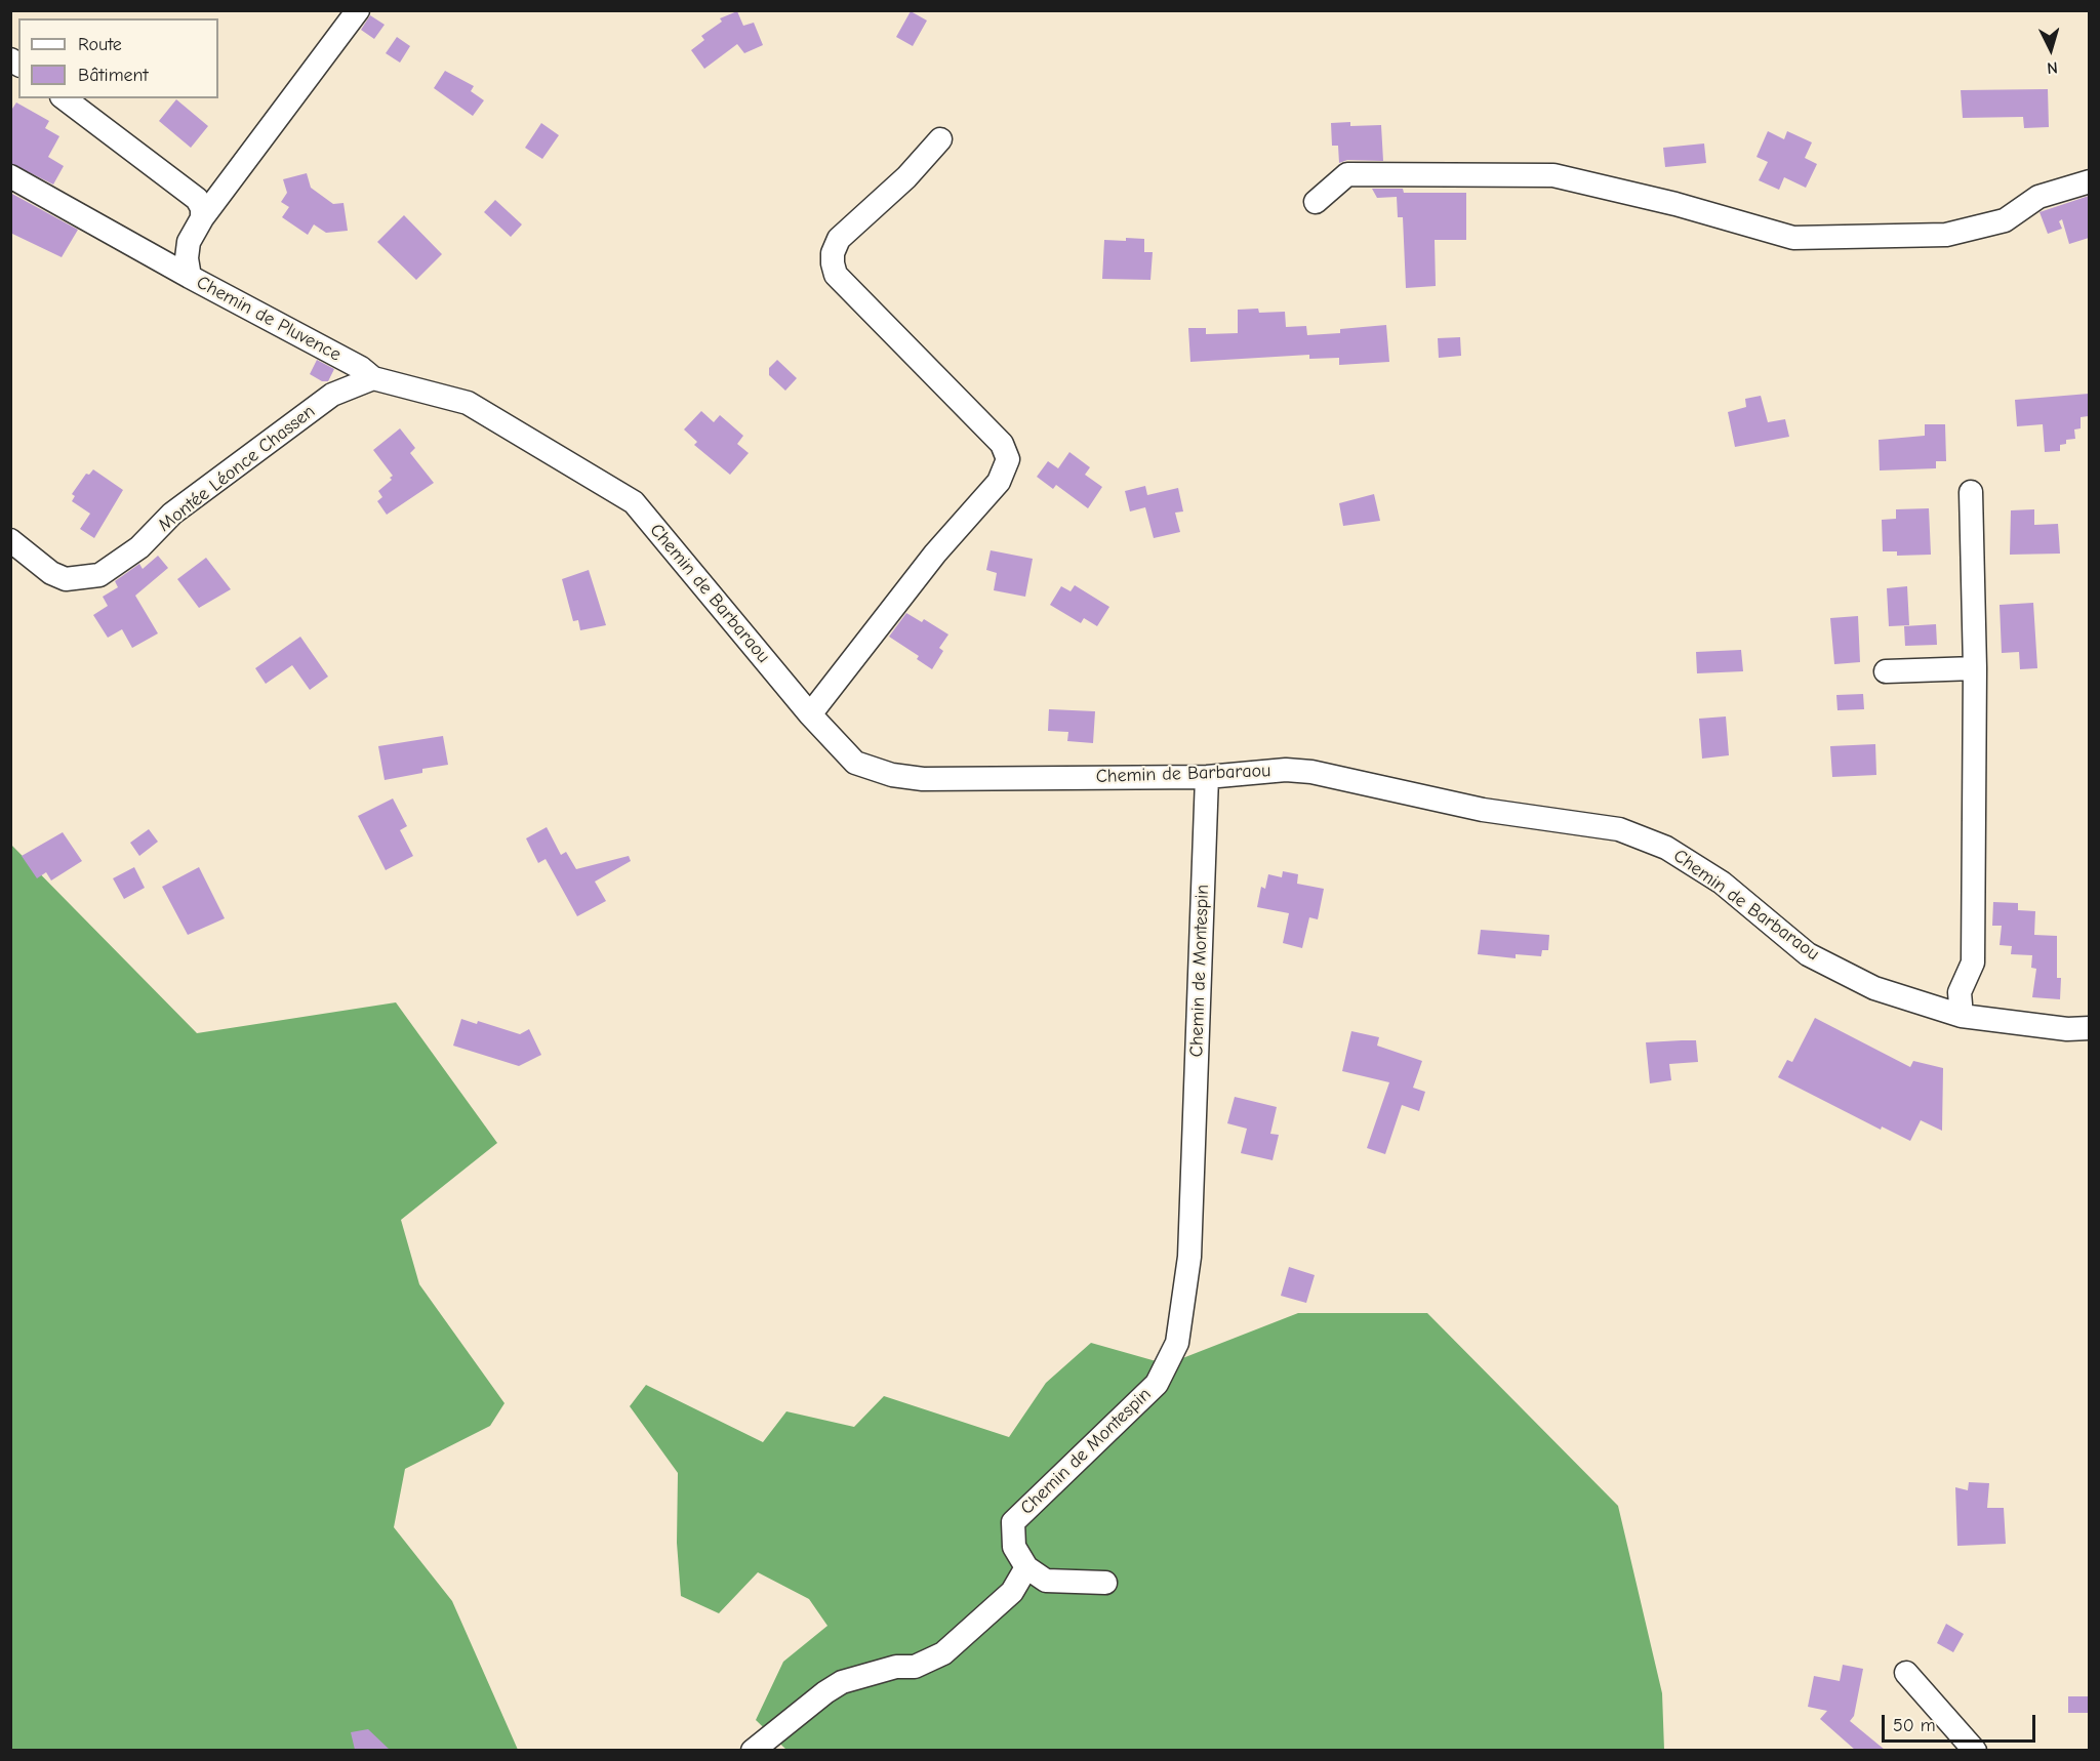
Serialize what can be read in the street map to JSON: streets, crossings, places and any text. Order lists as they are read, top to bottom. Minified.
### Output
{"streets":{"street":["Chemin de Pluvence","Montée Léonce Chassen","Chemin de Barbaraou","Chemin de Montespin"]},"crossings":[["Chemin de Pluvence","Montée Léonce Chassen"],["Chemin de Pluvence","Chemin de Barbaraou"],["Montée Léonce Chassen","Chemin de Barbaraou"],["Chemin de Barbaraou","Chemin de Montespin"]],"legend":["Route","Bâtiment"],"scale_bar":"50 m","north":"bottom"}
